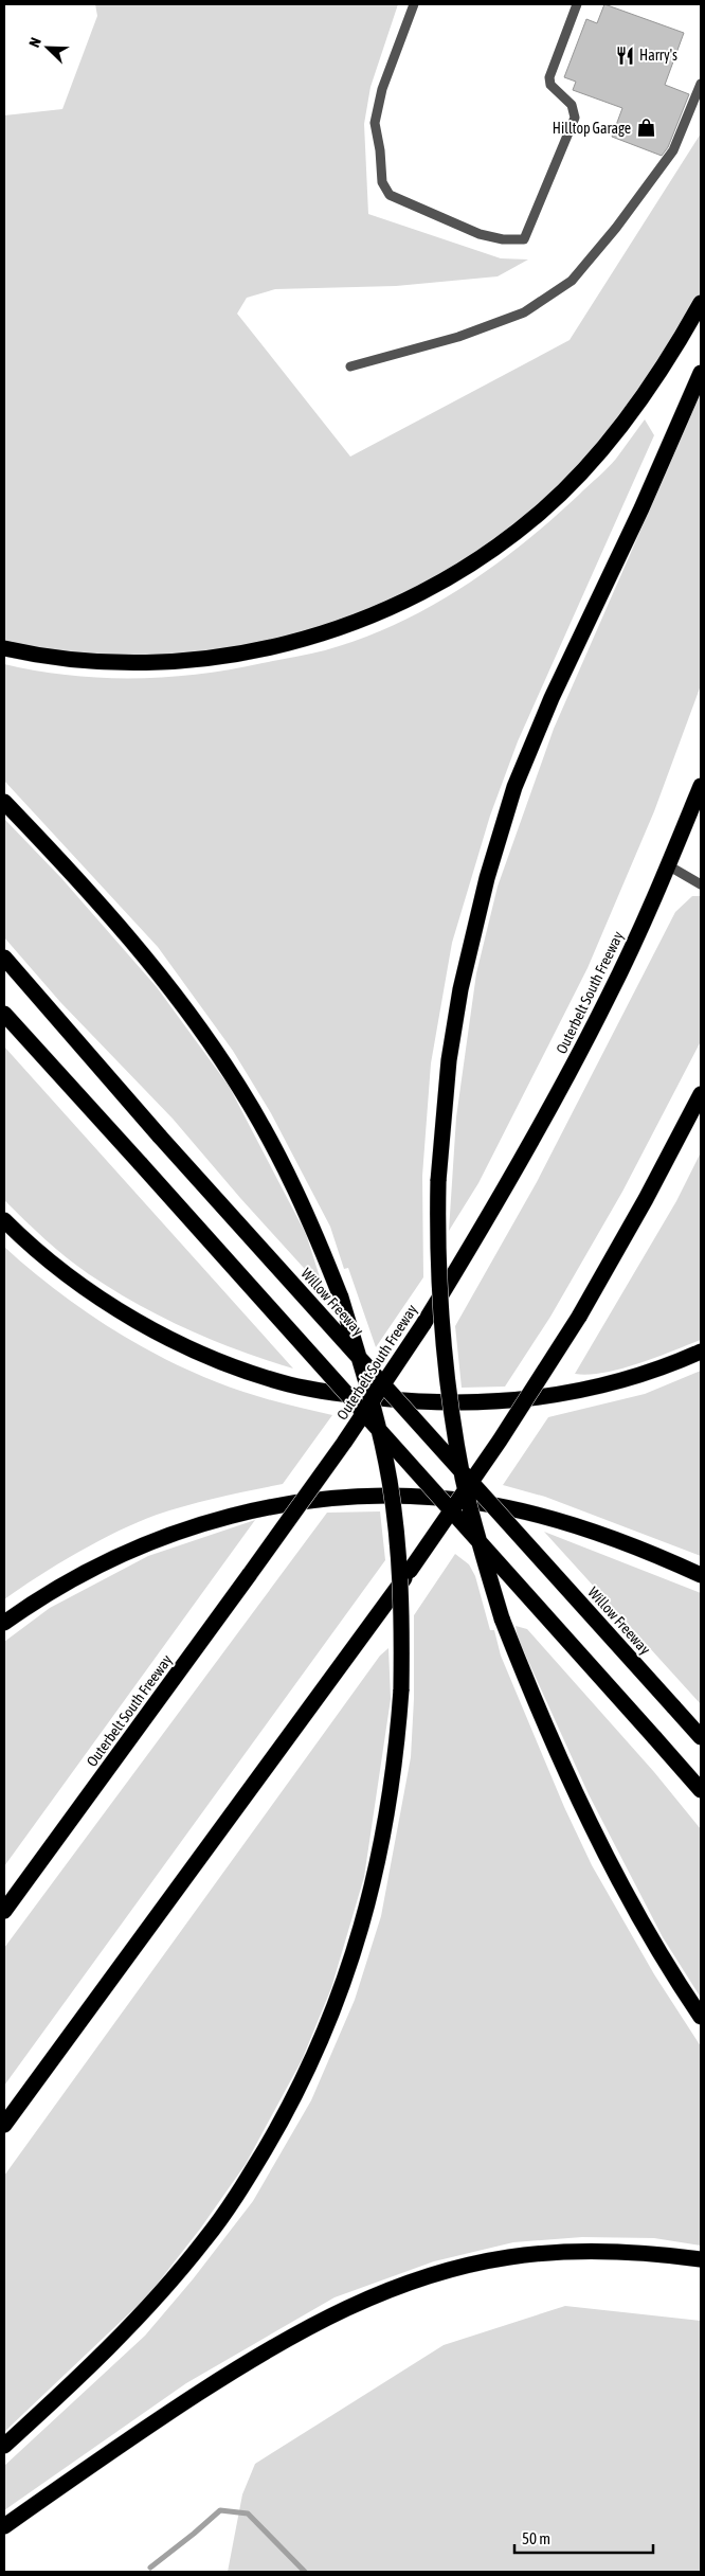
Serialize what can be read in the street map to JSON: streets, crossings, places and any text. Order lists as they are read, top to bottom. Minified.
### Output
{"streets":{"highway":["Outerbelt South Freeway","Willow Freeway"]},"places":{"restaurant":["Harry's"],"shop":["Hilltop Garage"]},"scale_bar":"50 m","north":"top left"}
